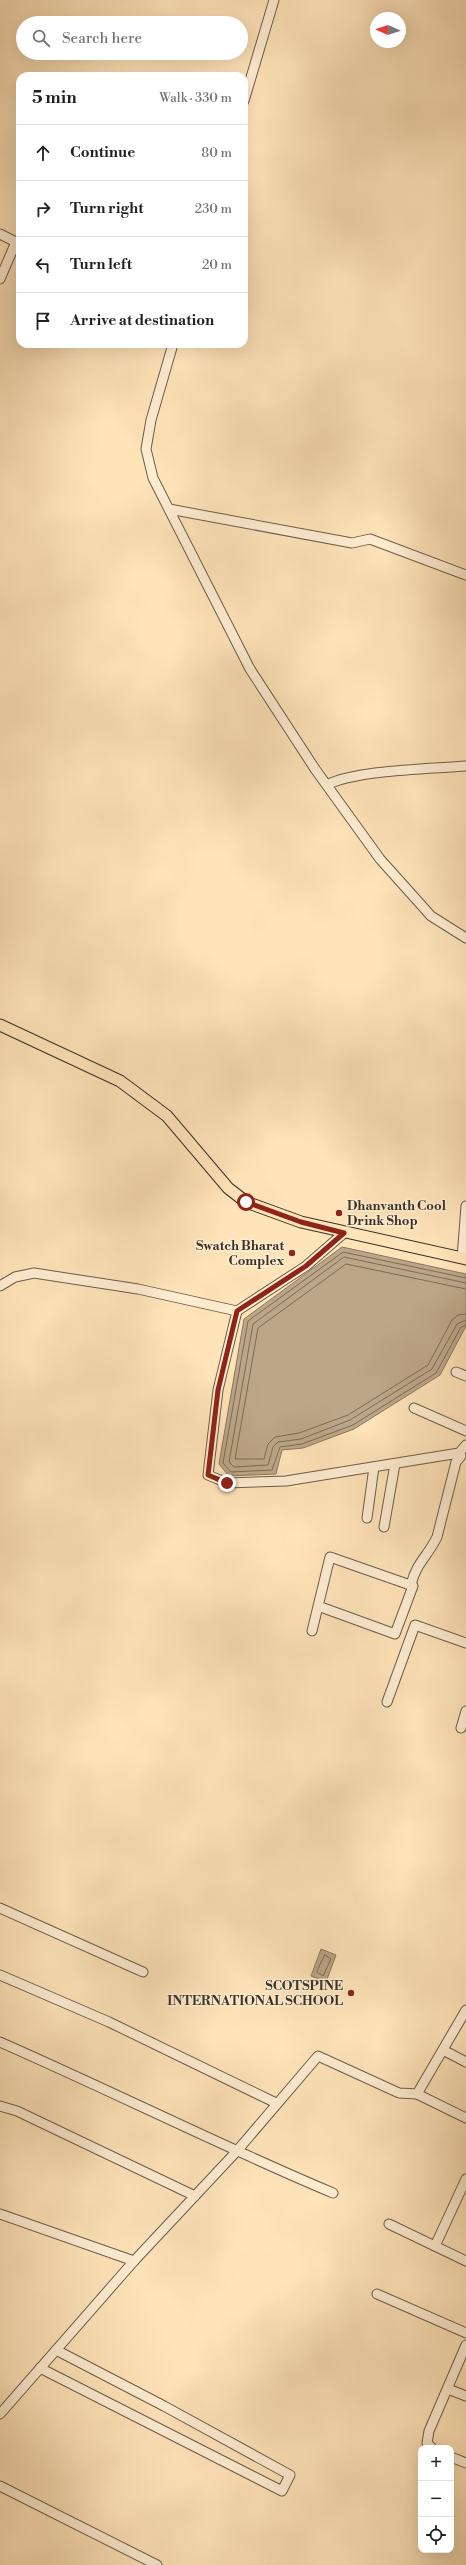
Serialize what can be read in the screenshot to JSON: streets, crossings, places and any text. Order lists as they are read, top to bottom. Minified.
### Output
{"places":["Dhanvanth Cool Drink Shop","Swatch Bharat Complex","SCOTSPINE INTERNATIONAL SCHOOL"],"north":"left","page":{"search":"Search here","heading":["5 min","Walk · 330 m"],"list":[["Continue","80 m"],["Turn right","230 m"],["Turn left","20 m"],"Arrive at destination"],"map_buttons":["+","−"]}}
